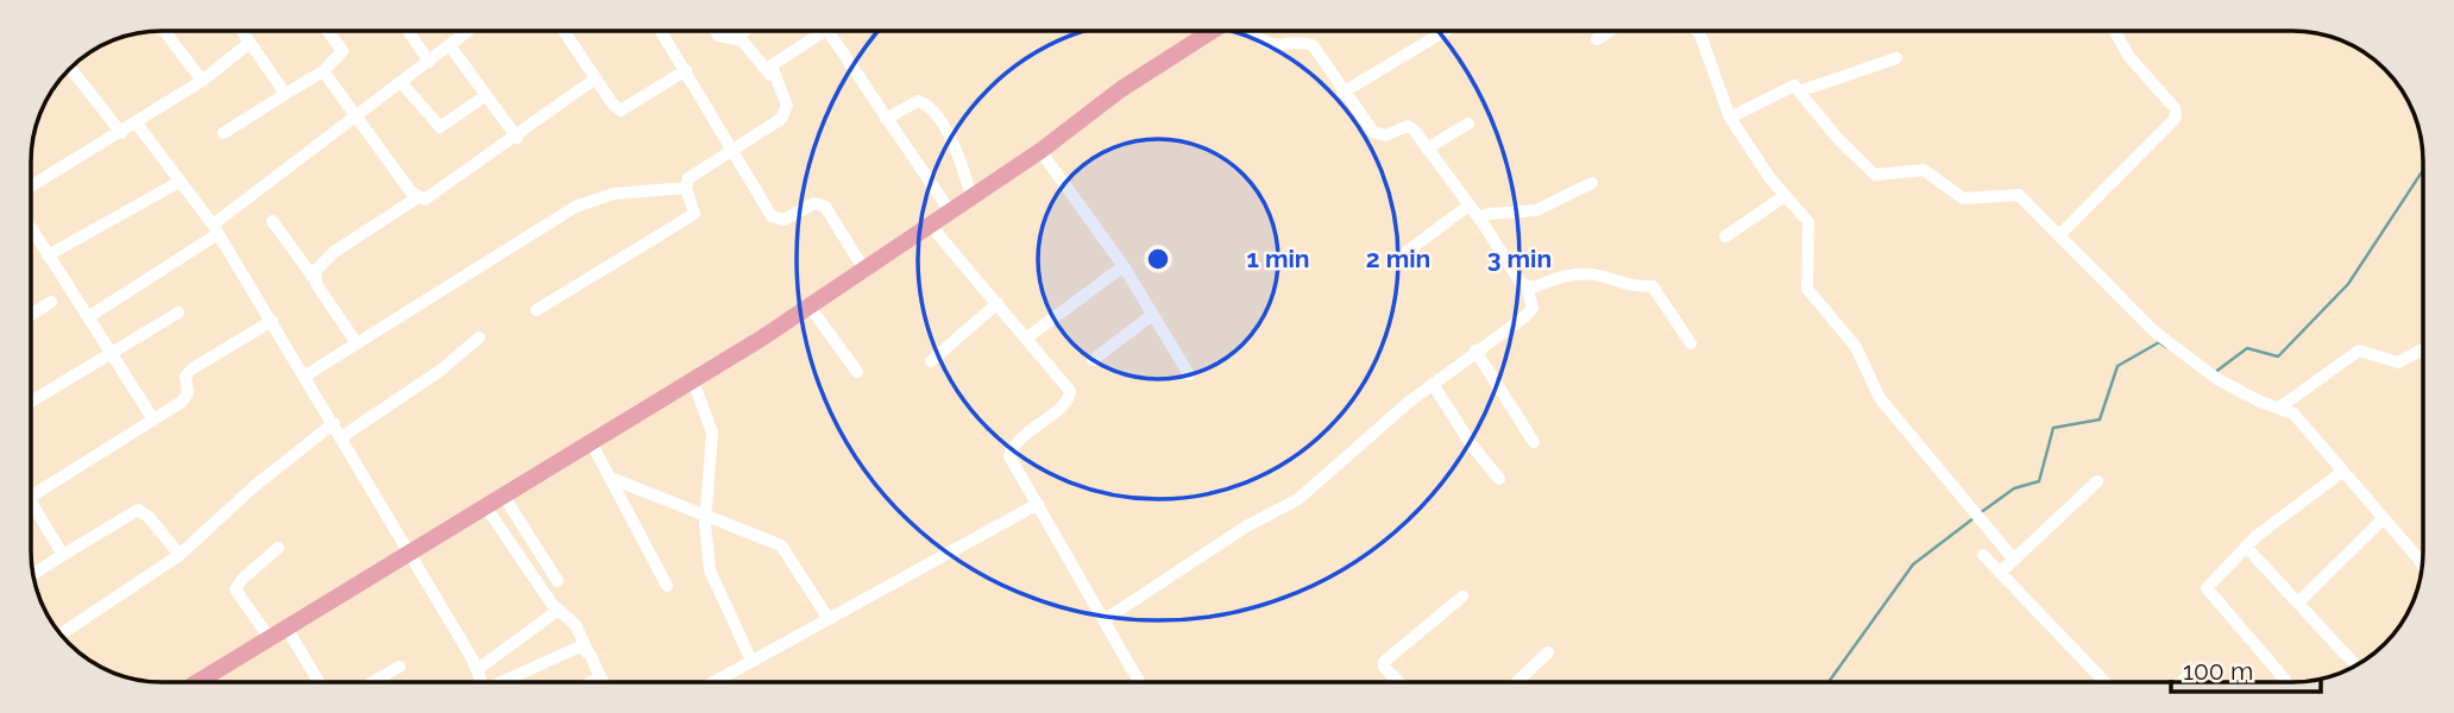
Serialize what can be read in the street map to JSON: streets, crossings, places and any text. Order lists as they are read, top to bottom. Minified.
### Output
{"scale_bar":"100 m","rings":["1 min","2 min","3 min"]}
